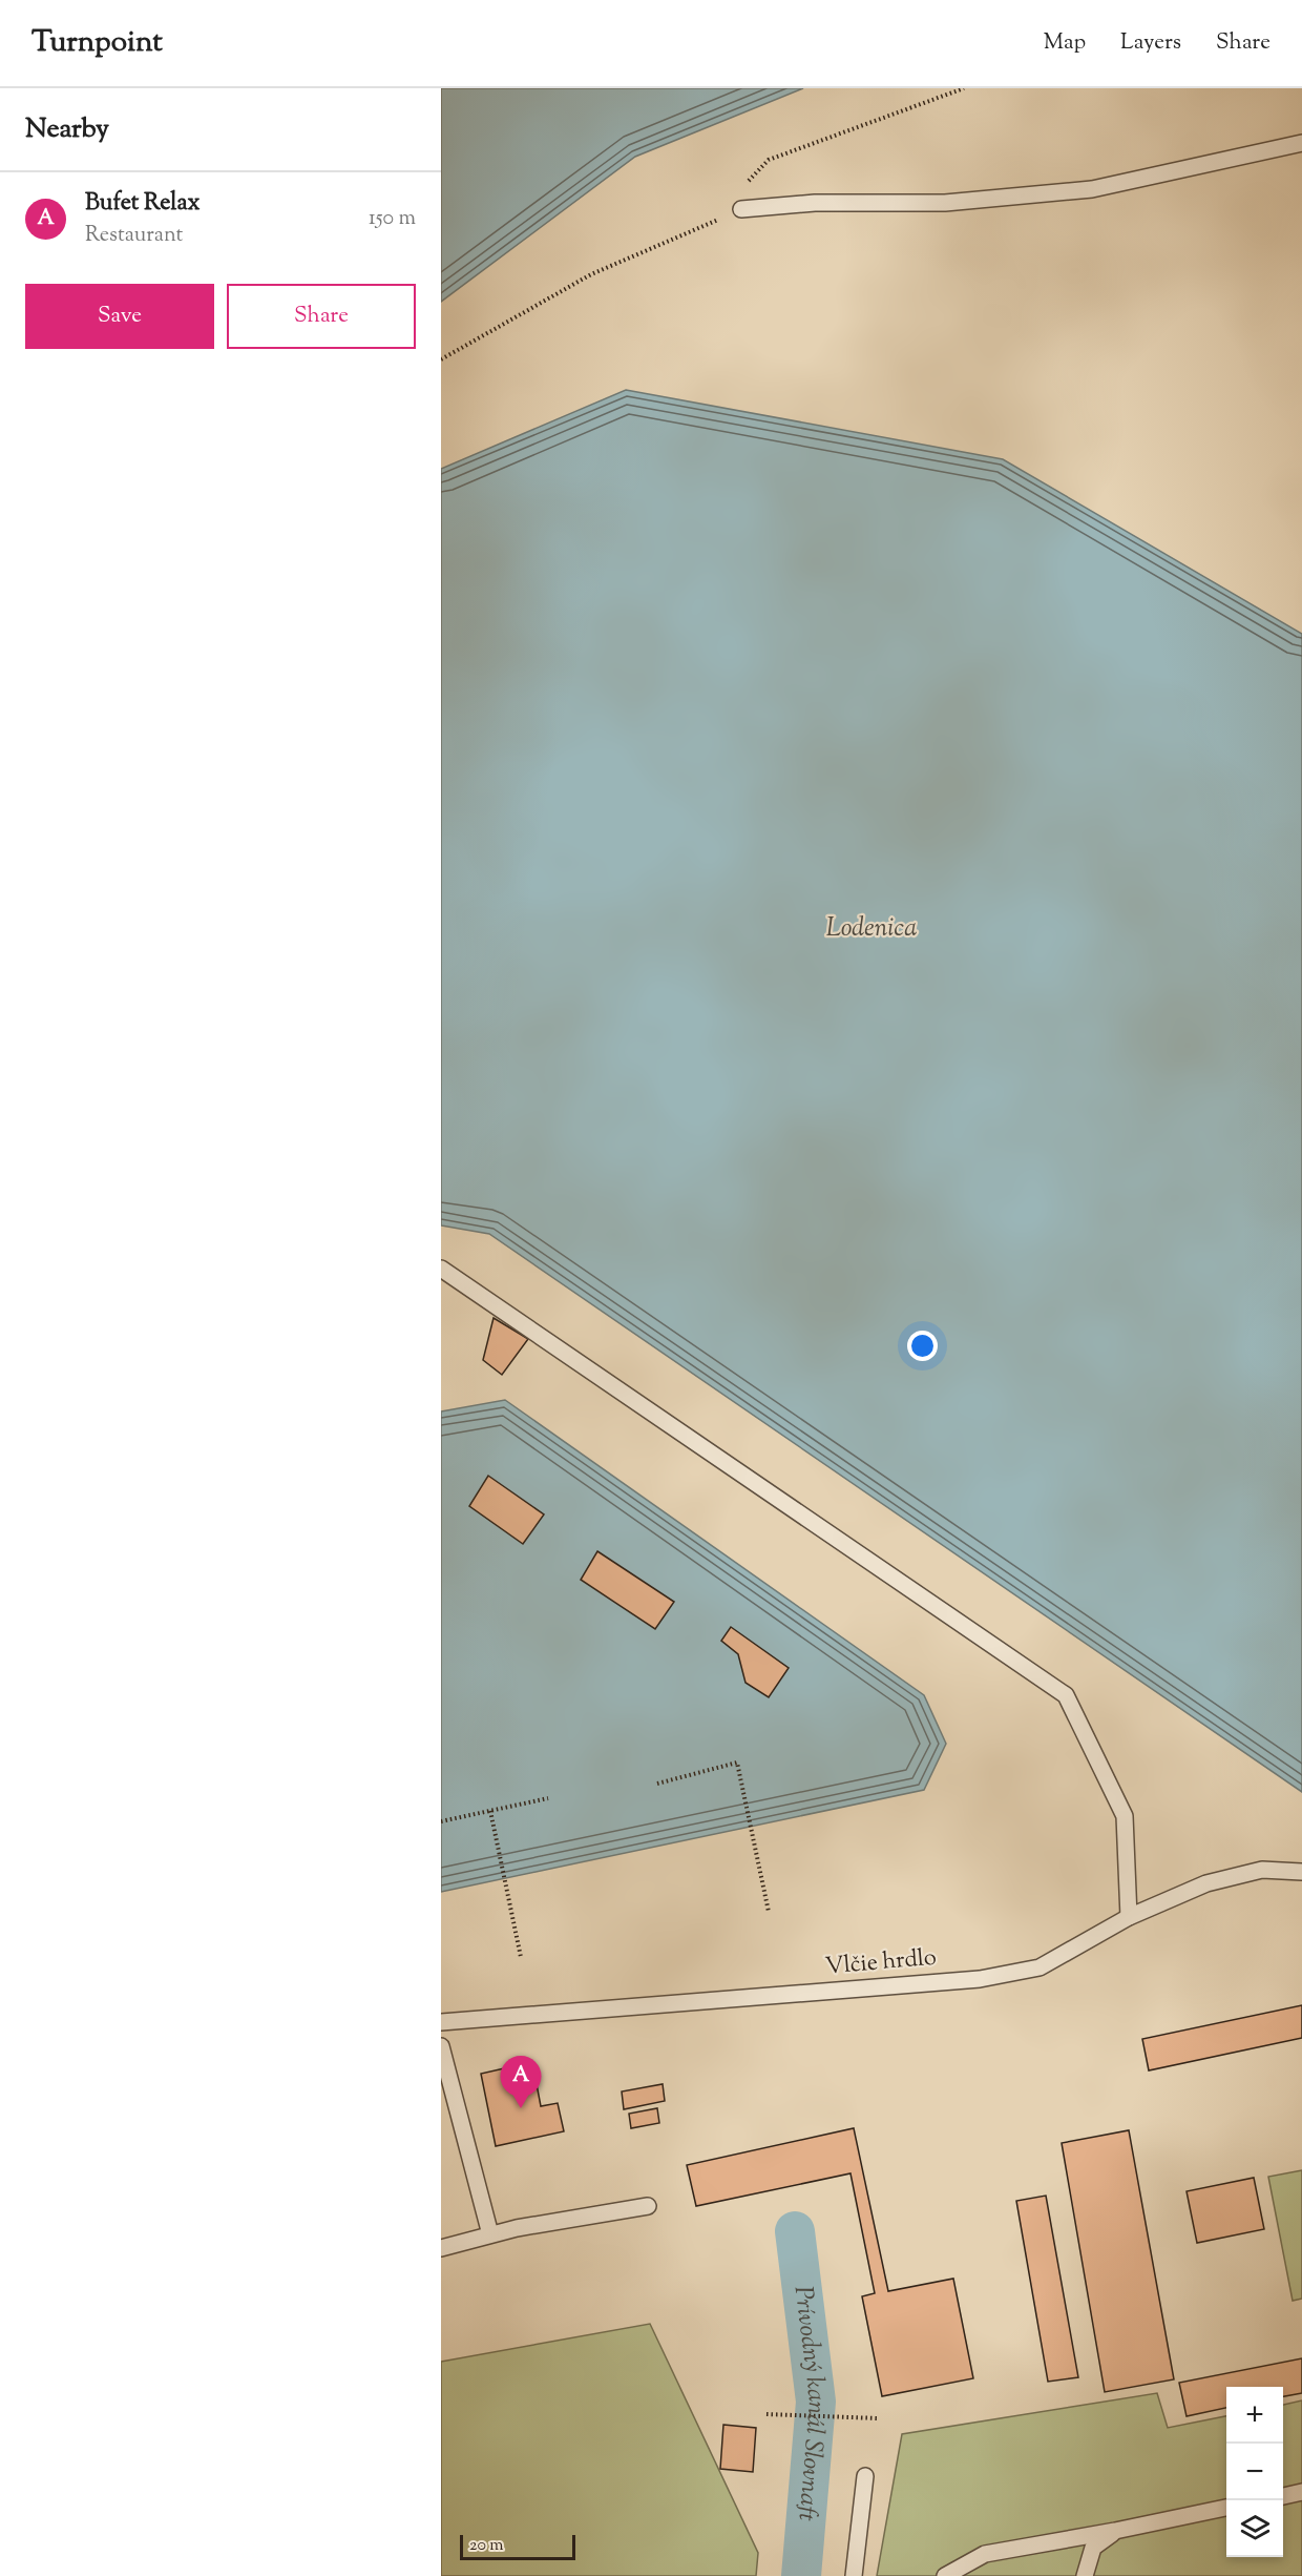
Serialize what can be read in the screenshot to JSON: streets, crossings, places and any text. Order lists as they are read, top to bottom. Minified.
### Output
{"streets":{"lane":["Vlčie hrdlo"]},"water":["Lodenica","Prívodný kanál Slovnaft"],"scale_bar":"20 m","page":{"header":"Turnpoint","nav":["Map","Layers","Share"],"heading":"Nearby","list":[{"mark":"A","name":"Bufet Relax","note":"Restaurant","value":"150 m"}],"buttons":["Save","Share"],"pins":"A","map_buttons":["+","−"],"scale":"20 m"}}
